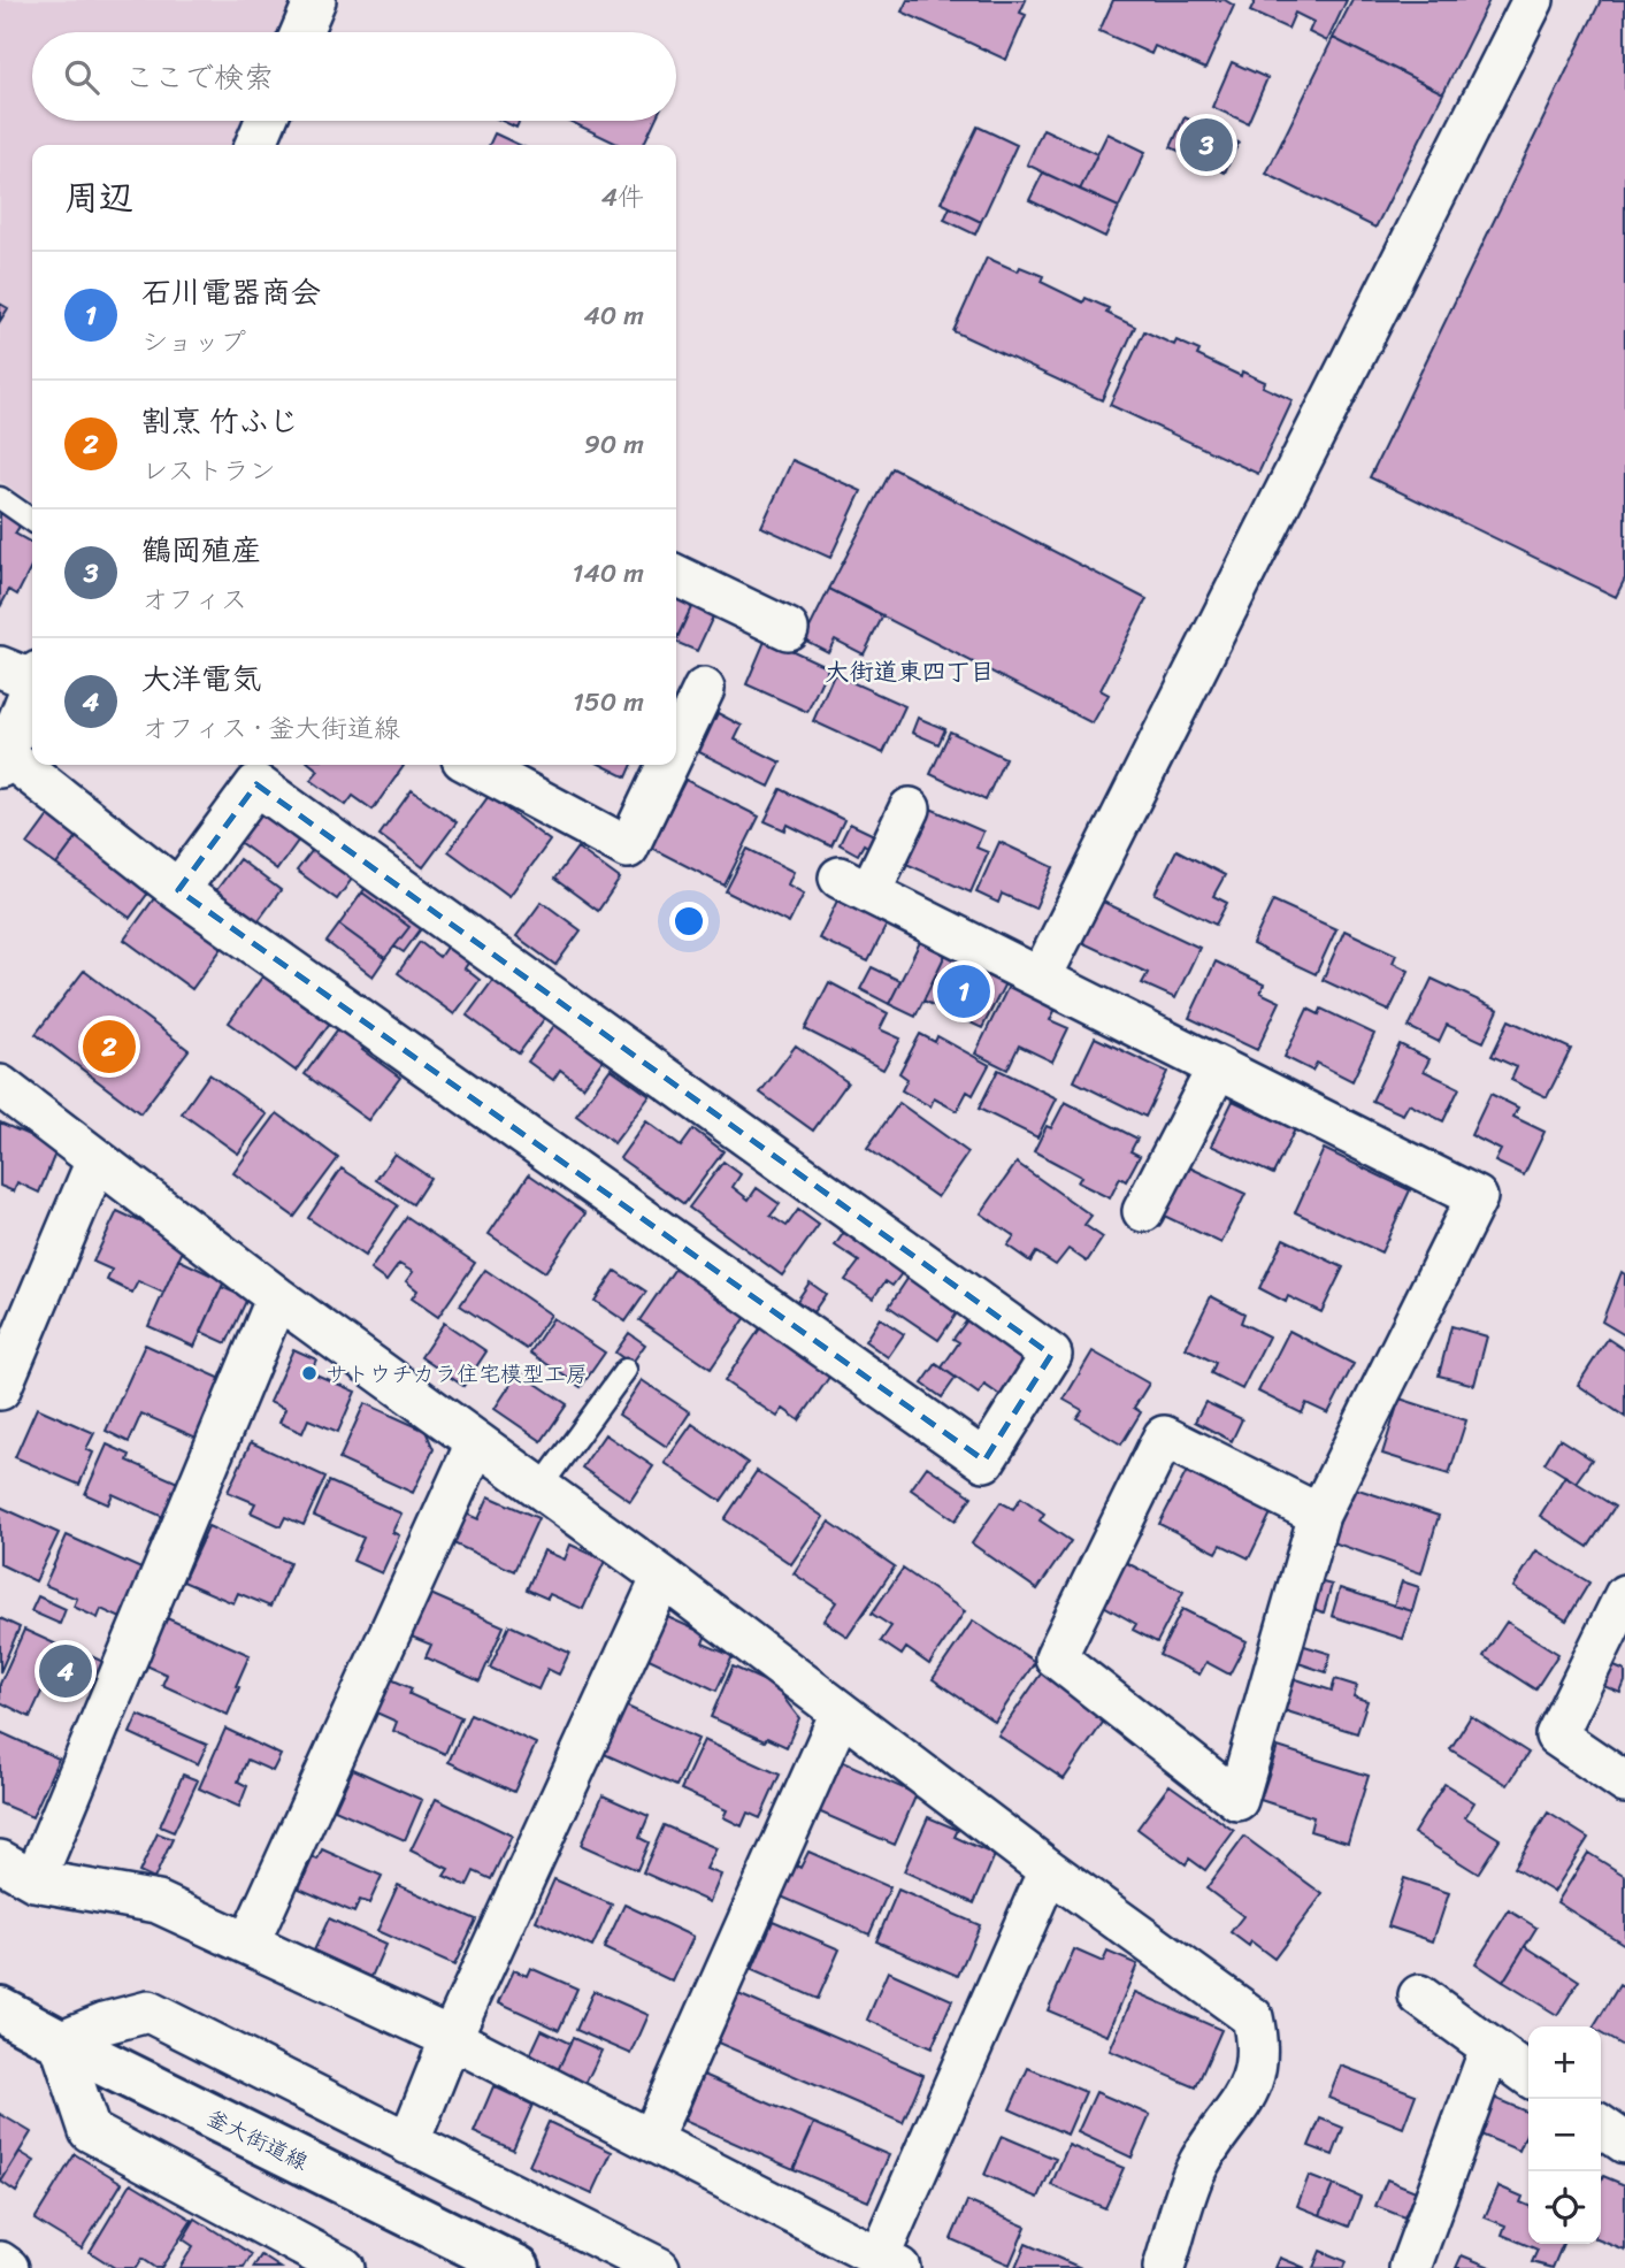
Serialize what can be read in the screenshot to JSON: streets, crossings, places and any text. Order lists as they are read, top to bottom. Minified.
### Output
{"streets":{"street":["釜大街道線"]},"districts":["大街道東四丁目"],"places":["サトウチカラ住宅模型工房"],"page":{"search":"ここで検索","pins":["3","1","2","4"],"heading":["周辺","4件"],"list":[{"mark":"1","name":"石川電器商会","note":"ショップ","value":"40 m"},{"mark":"2","name":"割烹 竹ふじ","note":"レストラン","value":"90 m"},{"mark":"3","name":"鶴岡殖産","note":"オフィス","value":"140 m"},{"mark":"4","name":"大洋電気","note":"オフィス · 釜大街道線","value":"150 m"}],"map_buttons":["+","−"]}}
